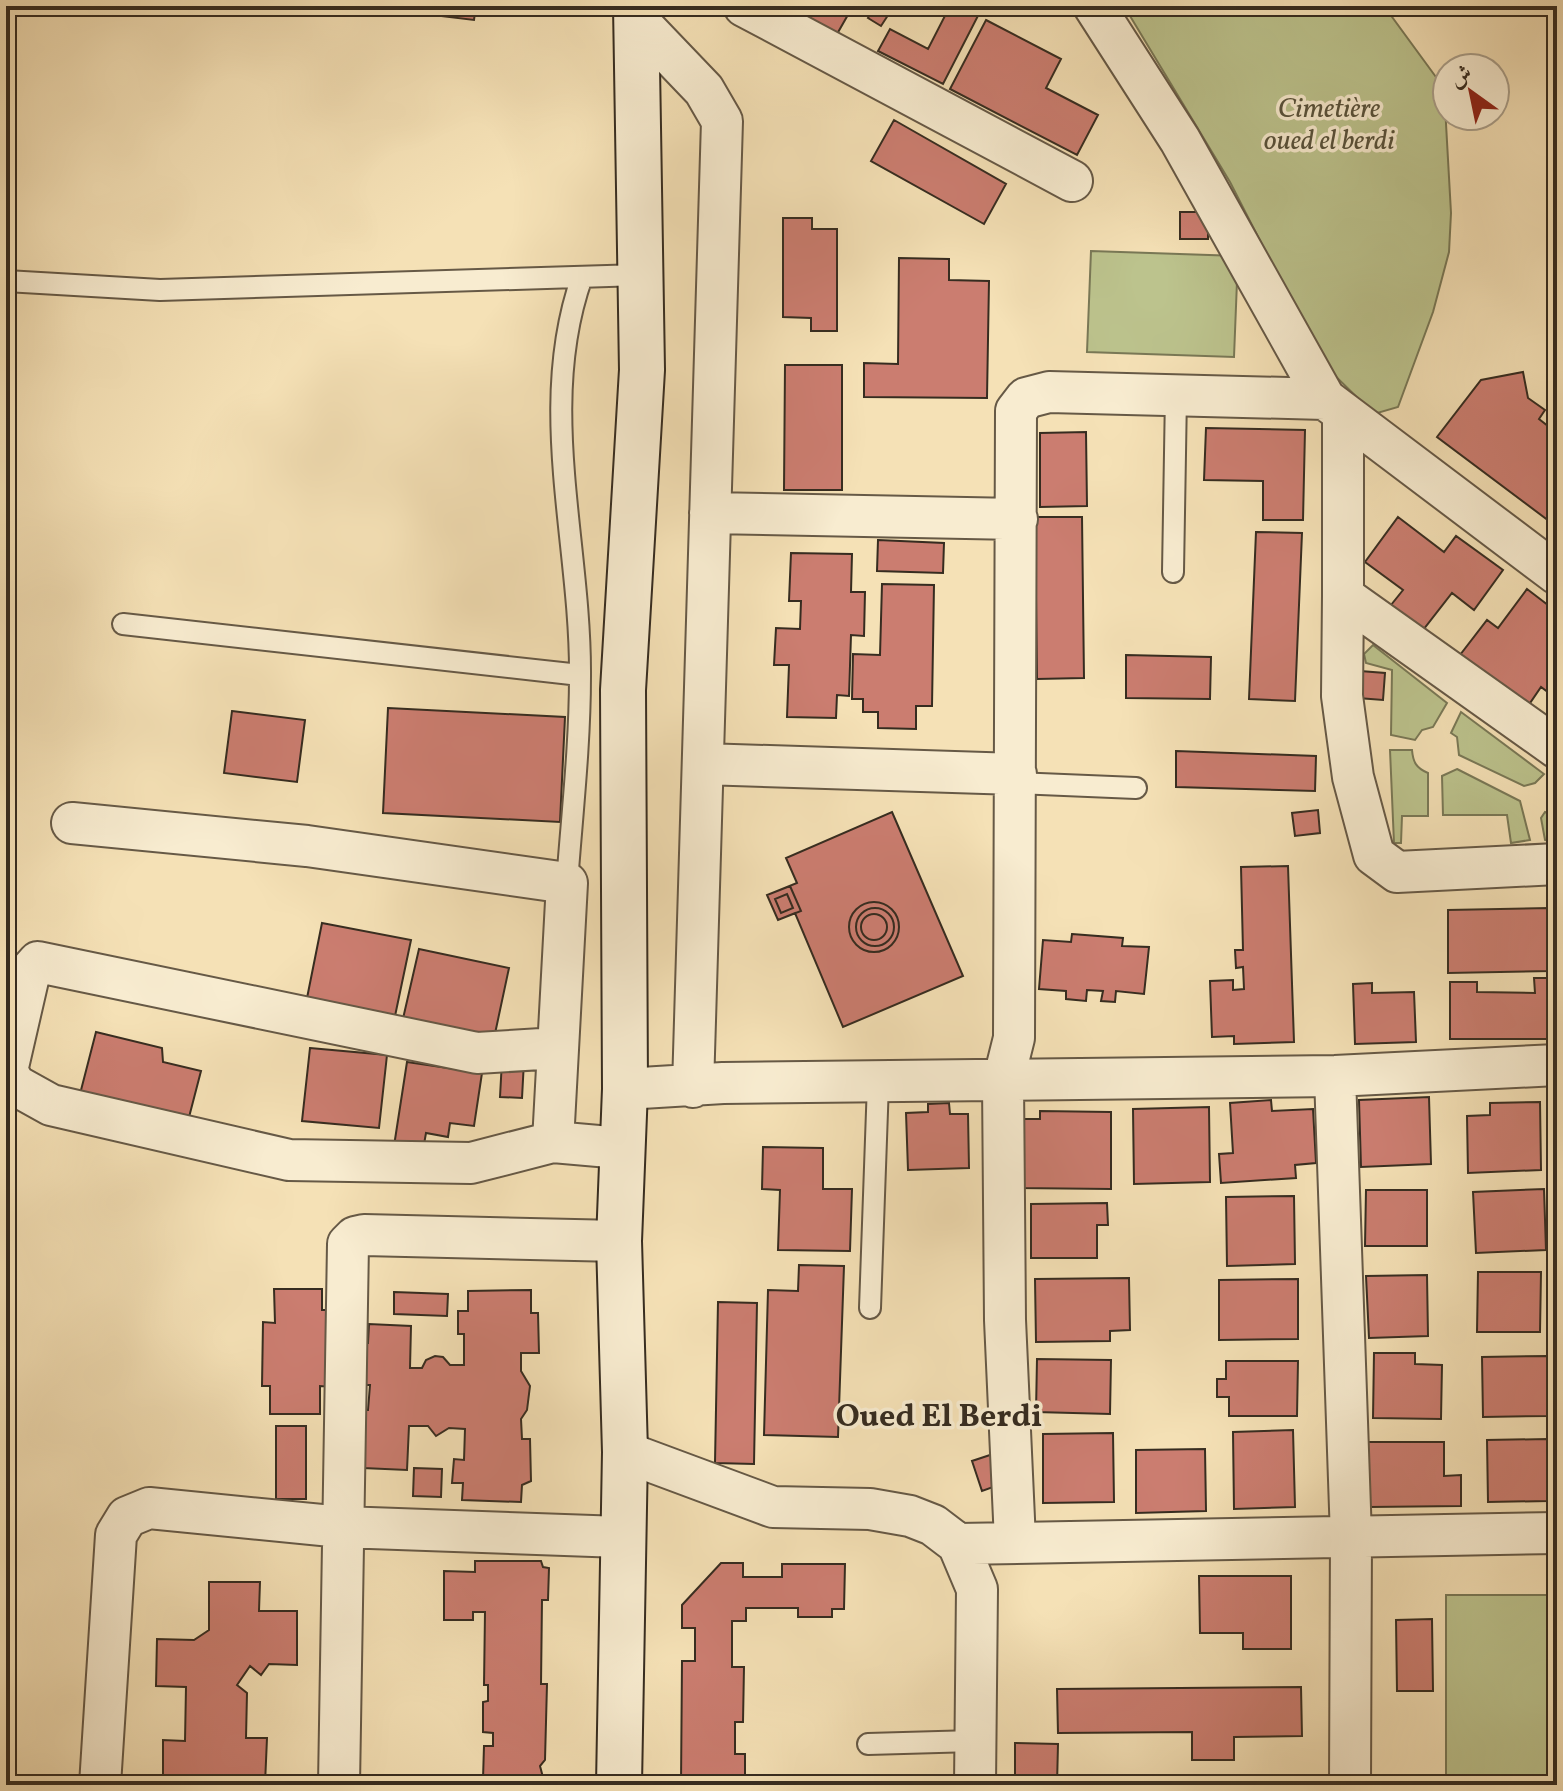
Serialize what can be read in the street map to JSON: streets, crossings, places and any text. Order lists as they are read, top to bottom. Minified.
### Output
{"districts":["Oued El Berdi"],"parks":["Cimetière oued el berdi"],"north":"top left"}
